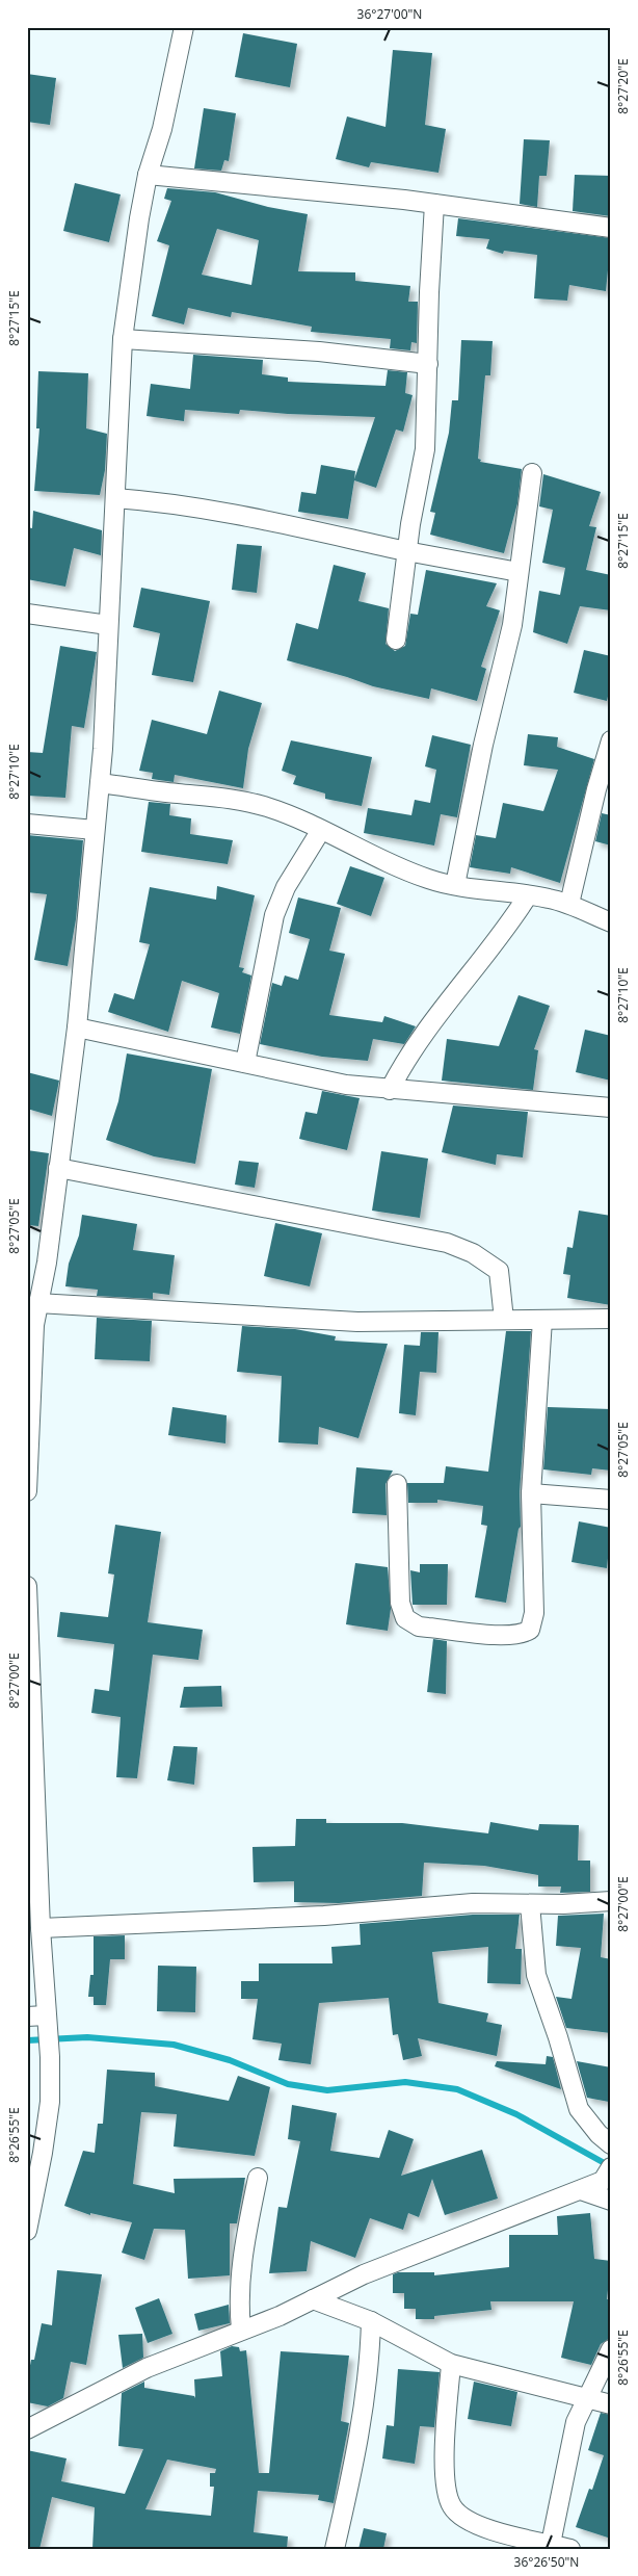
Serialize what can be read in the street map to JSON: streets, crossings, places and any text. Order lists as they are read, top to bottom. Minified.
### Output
{"coordinates":["36°27'00\"N","8°27'20\"E","8°27'15\"E","8°27'10\"E","8°27'05\"E","8°27'00\"E","8°26'55\"E","36°26'50\"N"]}
